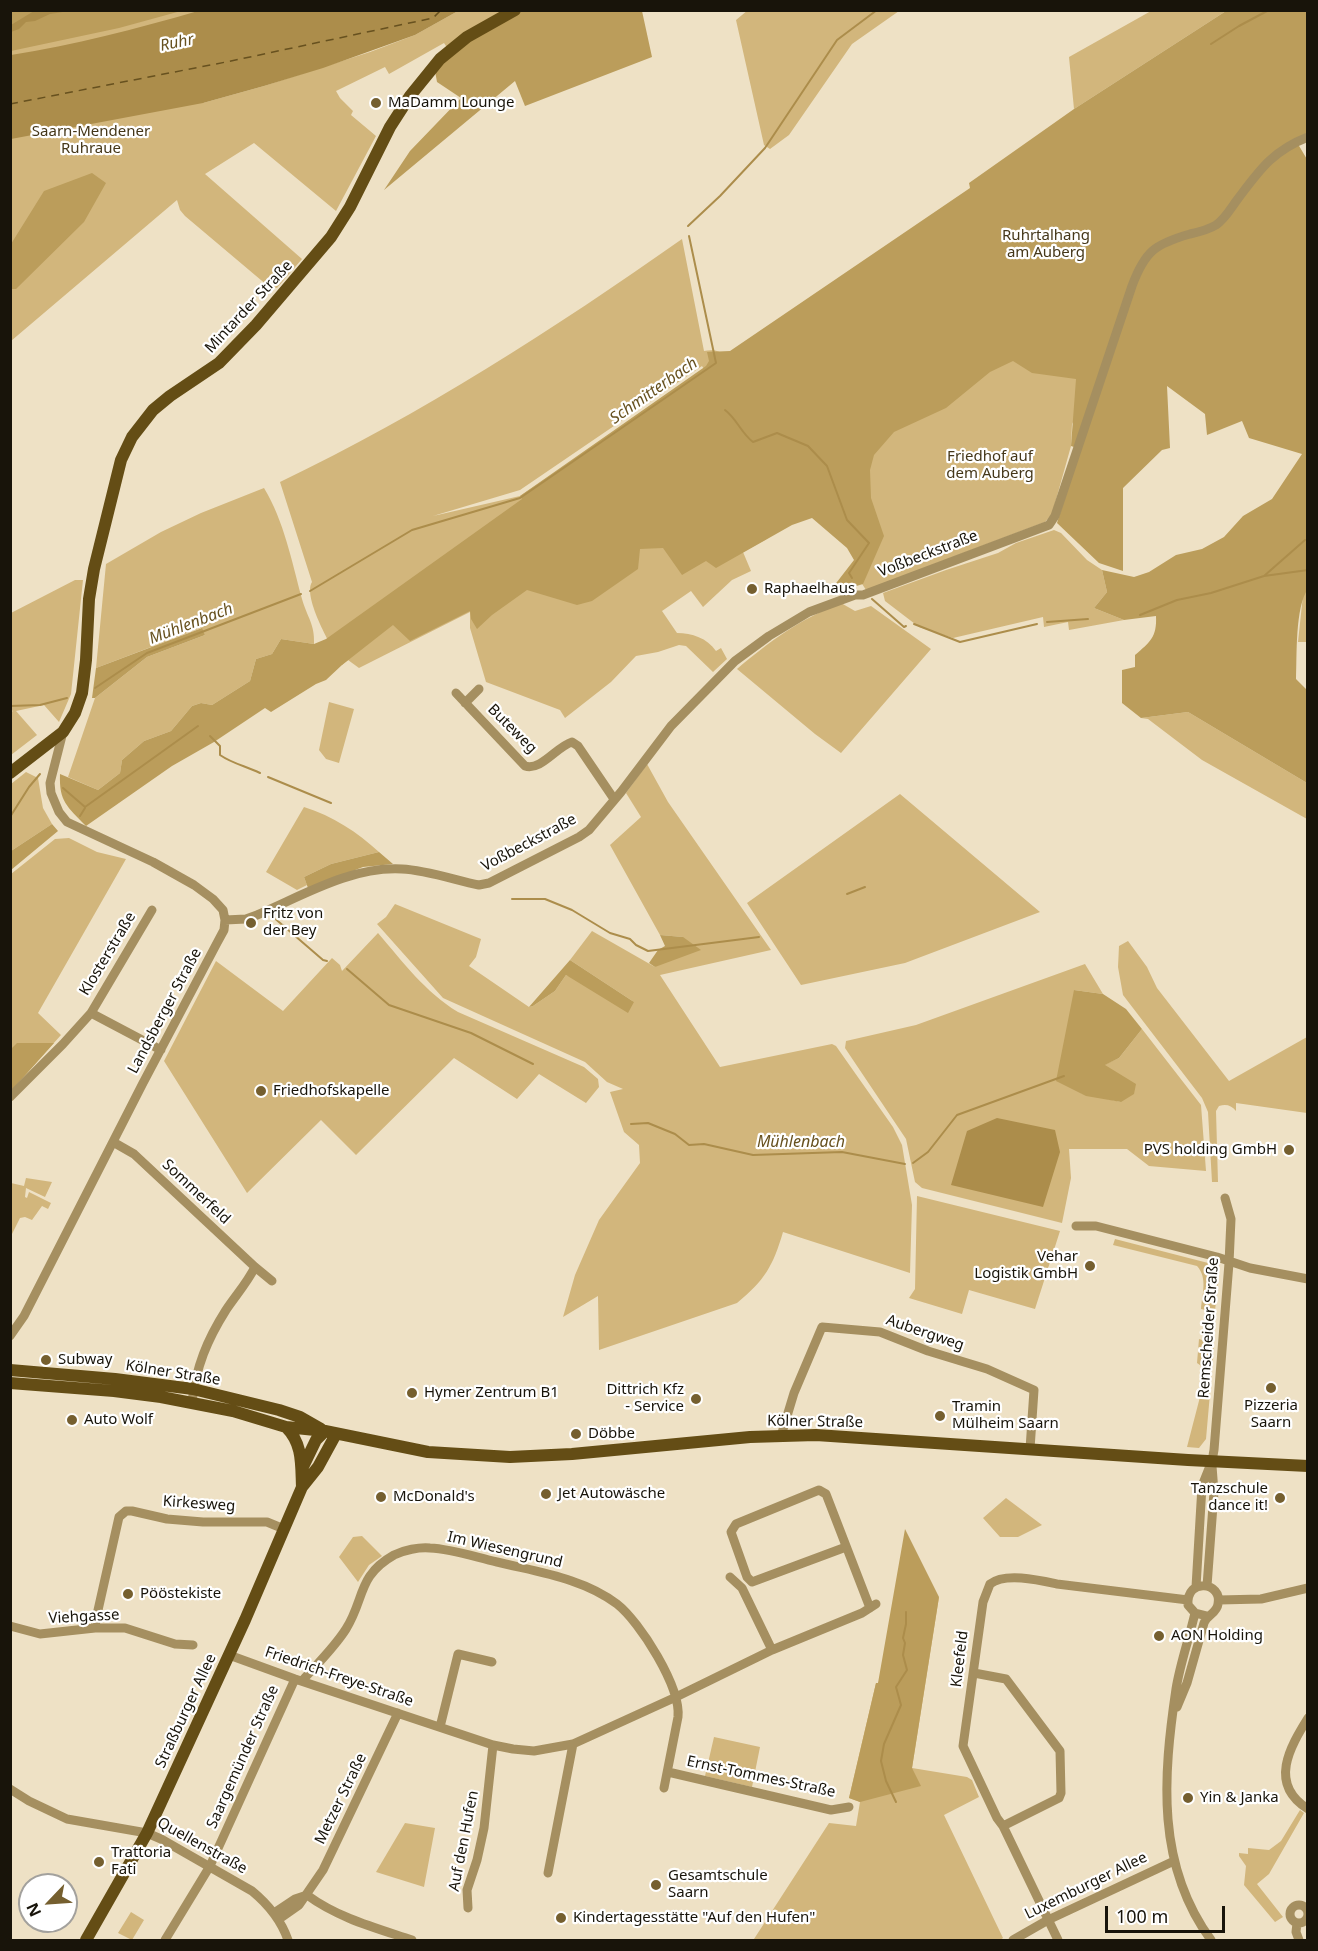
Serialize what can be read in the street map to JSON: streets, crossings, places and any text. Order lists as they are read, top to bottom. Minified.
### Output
{"streets":{"main road":["Mintarder Straße","Kölner Straße","Straßburger Allee"],"street":["Voßbeckstraße","Buteweg","Klosterstraße","Landsberger Straße","Sommerfeld","Remscheider Straße","Aubergweg","Kirkesweg","Im Wiesengrund","Viehgasse","Kleefeld","Friedrich-Freye-Straße","Saargemünder Straße","Ernst-Tommes-Straße","Metzer Straße","Auf den Hufen","Quellenstraße","Luxemburger Allee"]},"crossings":[["Voßbeckstraße","Buteweg"],["Voßbeckstraße","Landsberger Straße"],["Klosterstraße","Landsberger Straße"],["Landsberger Straße","Sommerfeld"],["Remscheider Straße","Kölner Straße"],["Aubergweg","Kölner Straße"],["Kölner Straße","Straßburger Allee"],["Kirkesweg","Viehgasse"],["Kirkesweg","Straßburger Allee"],["Im Wiesengrund","Friedrich-Freye-Straße"],["Im Wiesengrund","Saargemünder Straße"],["Kleefeld","Luxemburger Allee"],["Friedrich-Freye-Straße","Straßburger Allee"],["Friedrich-Freye-Straße","Saargemünder Straße"],["Friedrich-Freye-Straße","Metzer Straße"],["Friedrich-Freye-Straße","Auf den Hufen"],["Straßburger Allee","Quellenstraße"],["Saargemünder Straße","Quellenstraße"],["Metzer Straße","Quellenstraße"]],"water":["Ruhr","Schmitterbach","Mühlenbach"],"parks":["Saarn-Mendener Ruhraue","Ruhrtalhang am Auberg","Friedhof auf dem Auberg"],"places":["MaDamm Lounge","Raphaelhaus","Fritz von der Bey","Friedhofskapelle","PVS holding GmbH","Vehar Logistik GmbH","Subway","Pizzeria Saarn","Hymer Zentrum B1","Dittrich Kfz - Service","Tramin Mülheim Saarn","Auto Wolf","Döbbe","Jet Autowäsche","McDonald's","Tanzschule dance it!","Pööstekiste","AON Holding","Yin & Janka","Trattoria Fati","Gesamtschule Saarn","Kindertagesstätte \"Auf den Hufen\""],"scale_bar":"100 m","north":"bottom left"}
